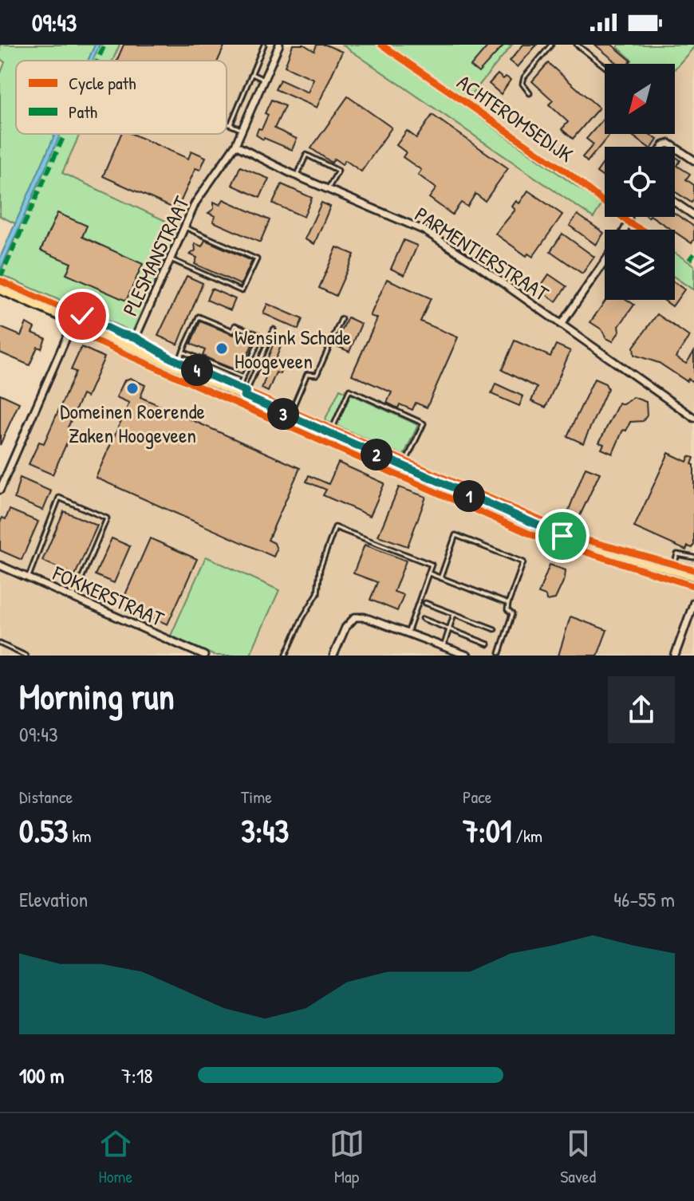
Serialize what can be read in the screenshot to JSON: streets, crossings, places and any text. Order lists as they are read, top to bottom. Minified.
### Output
{"streets":{"street":["PARMENTIERSTRAAT","PLESMANSTRAAT","FOKKERSTRAAT"],"cycle path":["ACHTEROMSEDIJK"]},"crossings":[["PARMENTIERSTRAAT","PLESMANSTRAAT"]],"places":["Wensink Schade Hoogeveen","Domeinen Roerende Zaken Hoogeveen"],"legend":["Cycle path","Path"],"north":"bottom left","page":{"status":"09:43","pins":["4","3","2","1"],"heading":["Morning run","09:43"],"stats":[["Distance","0.53 km"],["Time","3:43"],["Pace","7:01 /km"]],"chart":["Elevation","46–55 m"],"list":[{"name":"100 m","note":"7:18"}],"tabs":["Home","Map","Saved"]}}
